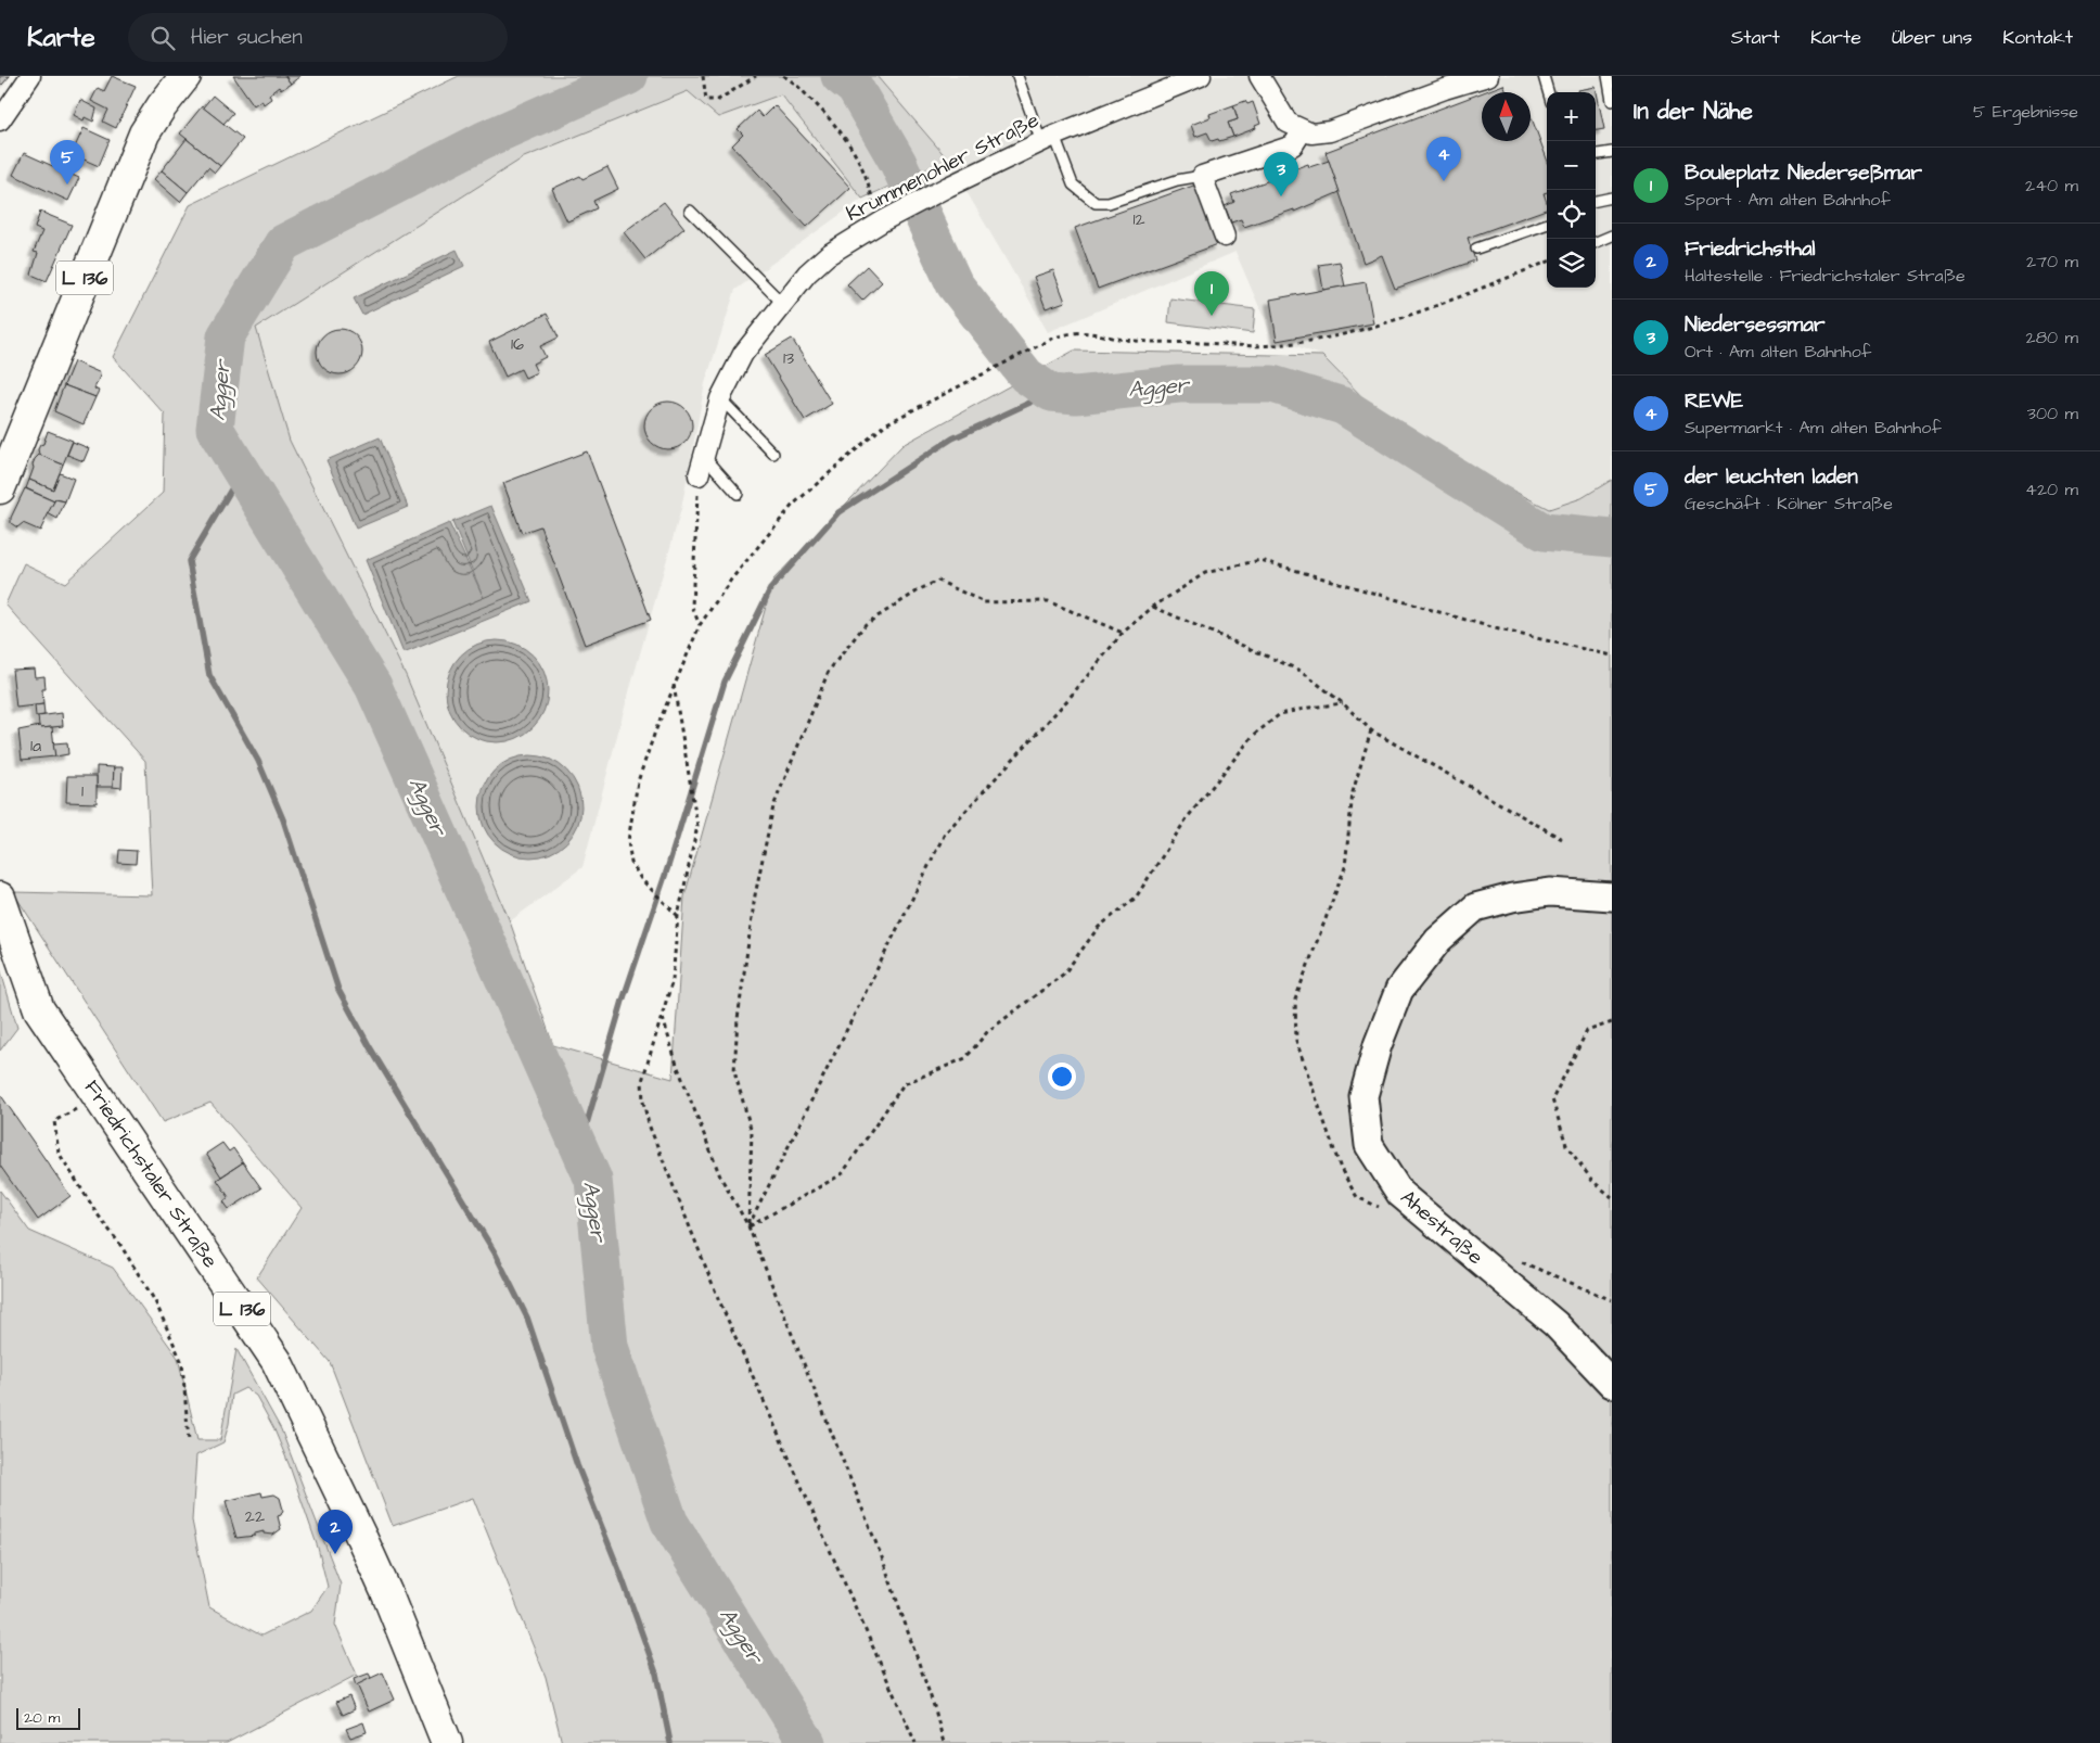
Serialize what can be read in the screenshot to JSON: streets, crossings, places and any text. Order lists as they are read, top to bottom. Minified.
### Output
{"streets":{"main road":["L 136","Friedrichstaler Straße","Ahestraße"],"street":["Krummenohler Straße"]},"water":["Agger"],"house_numbers":["12","16","13","1a","1","22"],"scale_bar":"20 m","north":"top","page":{"header":"Karte","search":"Hier suchen","nav":["Start","Karte","Über uns","Kontakt"],"heading":["In der Nähe","5 Ergebnisse"],"map_buttons":["+","−"],"pins":["4","5","3","1","2"],"list":[{"mark":"1","name":"Bouleplatz Niederseßmar","note":"Sport · Am alten Bahnhof","value":"240 m"},{"mark":"2","name":"Friedrichsthal","note":"Haltestelle · Friedrichstaler Straße","value":"270 m"},{"mark":"3","name":"Niedersessmar","note":"Ort · Am alten Bahnhof","value":"280 m"},{"mark":"4","name":"REWE","note":"Supermarkt · Am alten Bahnhof","value":"300 m"},{"mark":"5","name":"der leuchten laden","note":"Geschäft · Kölner Straße","value":"420 m"}],"scale":"20 m"}}
